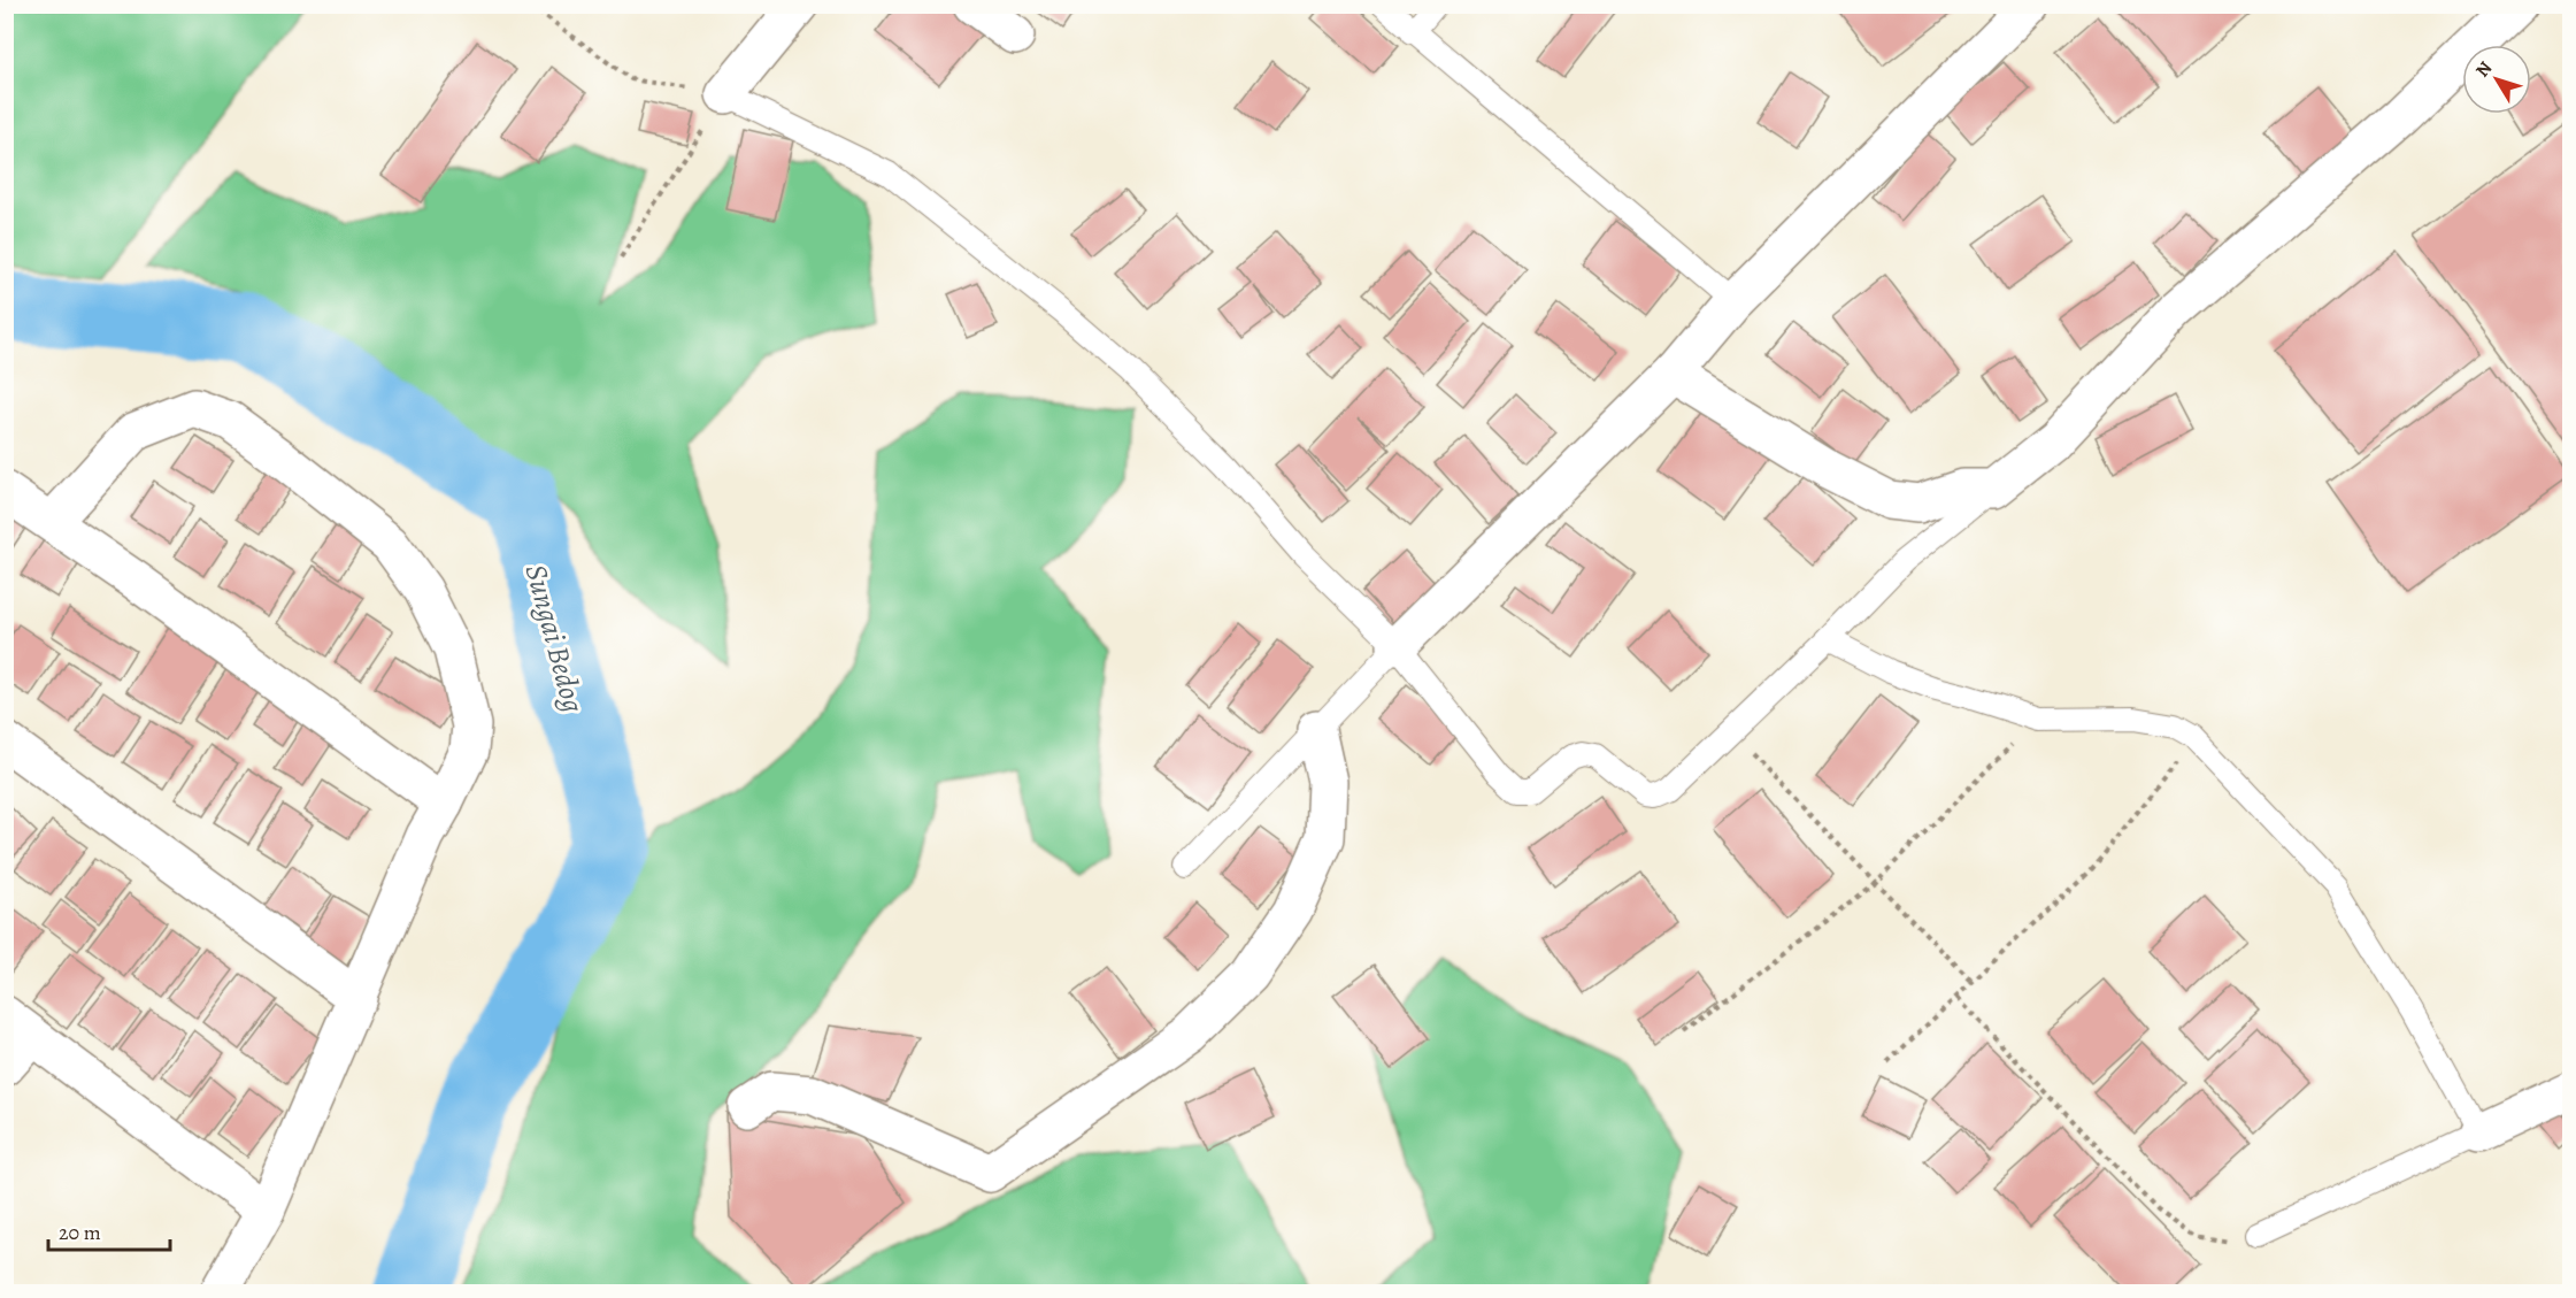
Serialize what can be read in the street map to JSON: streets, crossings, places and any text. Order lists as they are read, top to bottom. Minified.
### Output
{"water":["Sungai Bedog"],"scale_bar":"20 m","north":"top left"}
